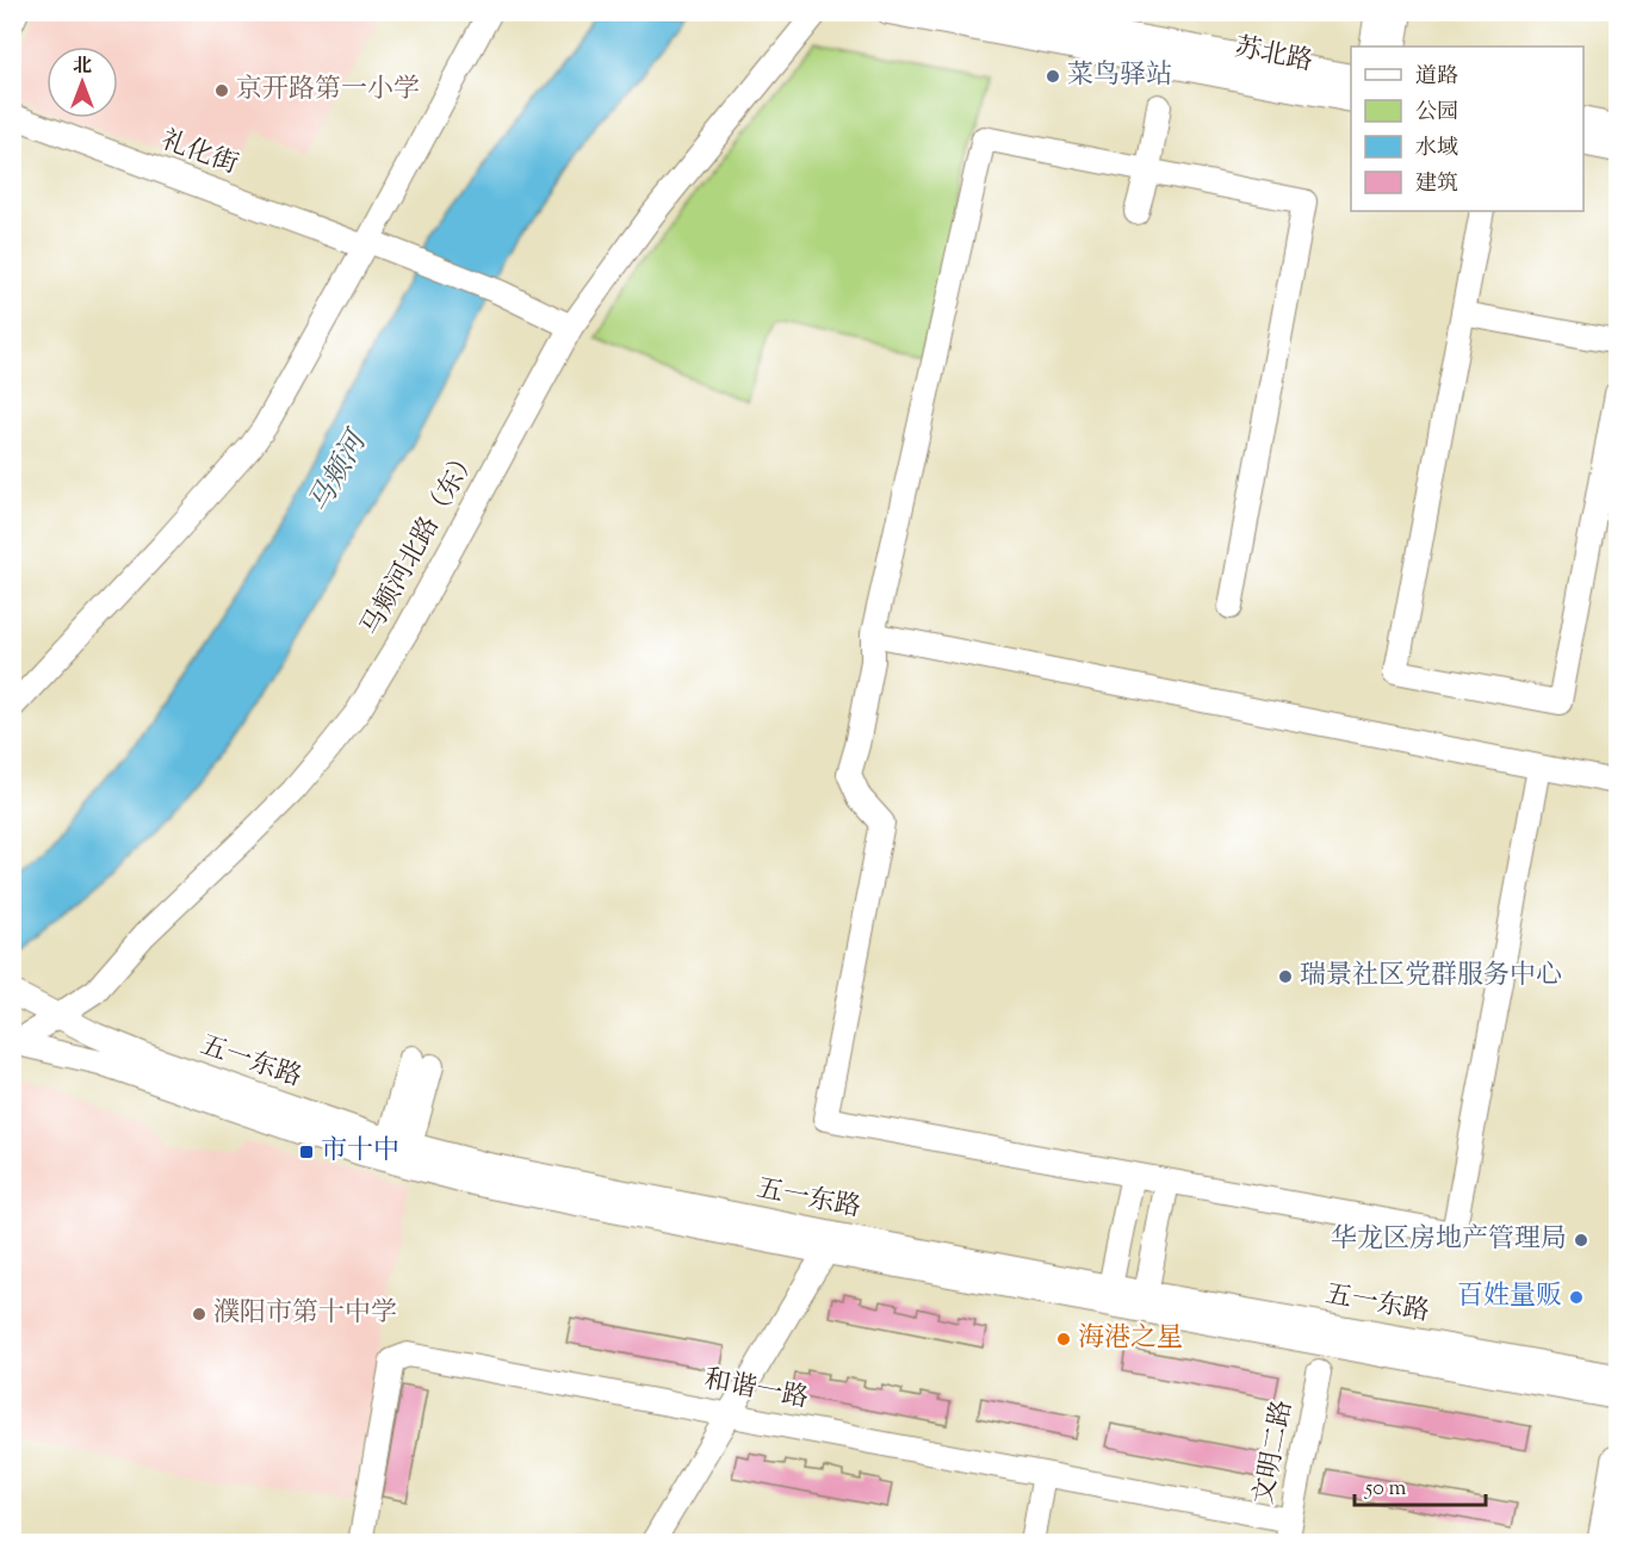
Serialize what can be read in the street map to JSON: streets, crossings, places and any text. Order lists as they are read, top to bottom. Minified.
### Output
{"streets":{"street":["苏北路","礼化街","马颊河北路（东）","五一东路","和谐一路","文明二路"]},"crossings":[["礼化街","马颊河北路（东）"],["马颊河北路（东）","五一东路"],["和谐一路","文明二路"]],"water":["马颊河"],"places":{"other":["菜鸟驿站","京开路第一小学","瑞景社区党群服务中心","华龙区房地产管理局","百姓量贩","濮阳市第十中学","海港之星"],"transit":["市十中"]},"legend":["道路","公园","水域","建筑"],"scale_bar":"50 m","north":"top"}
